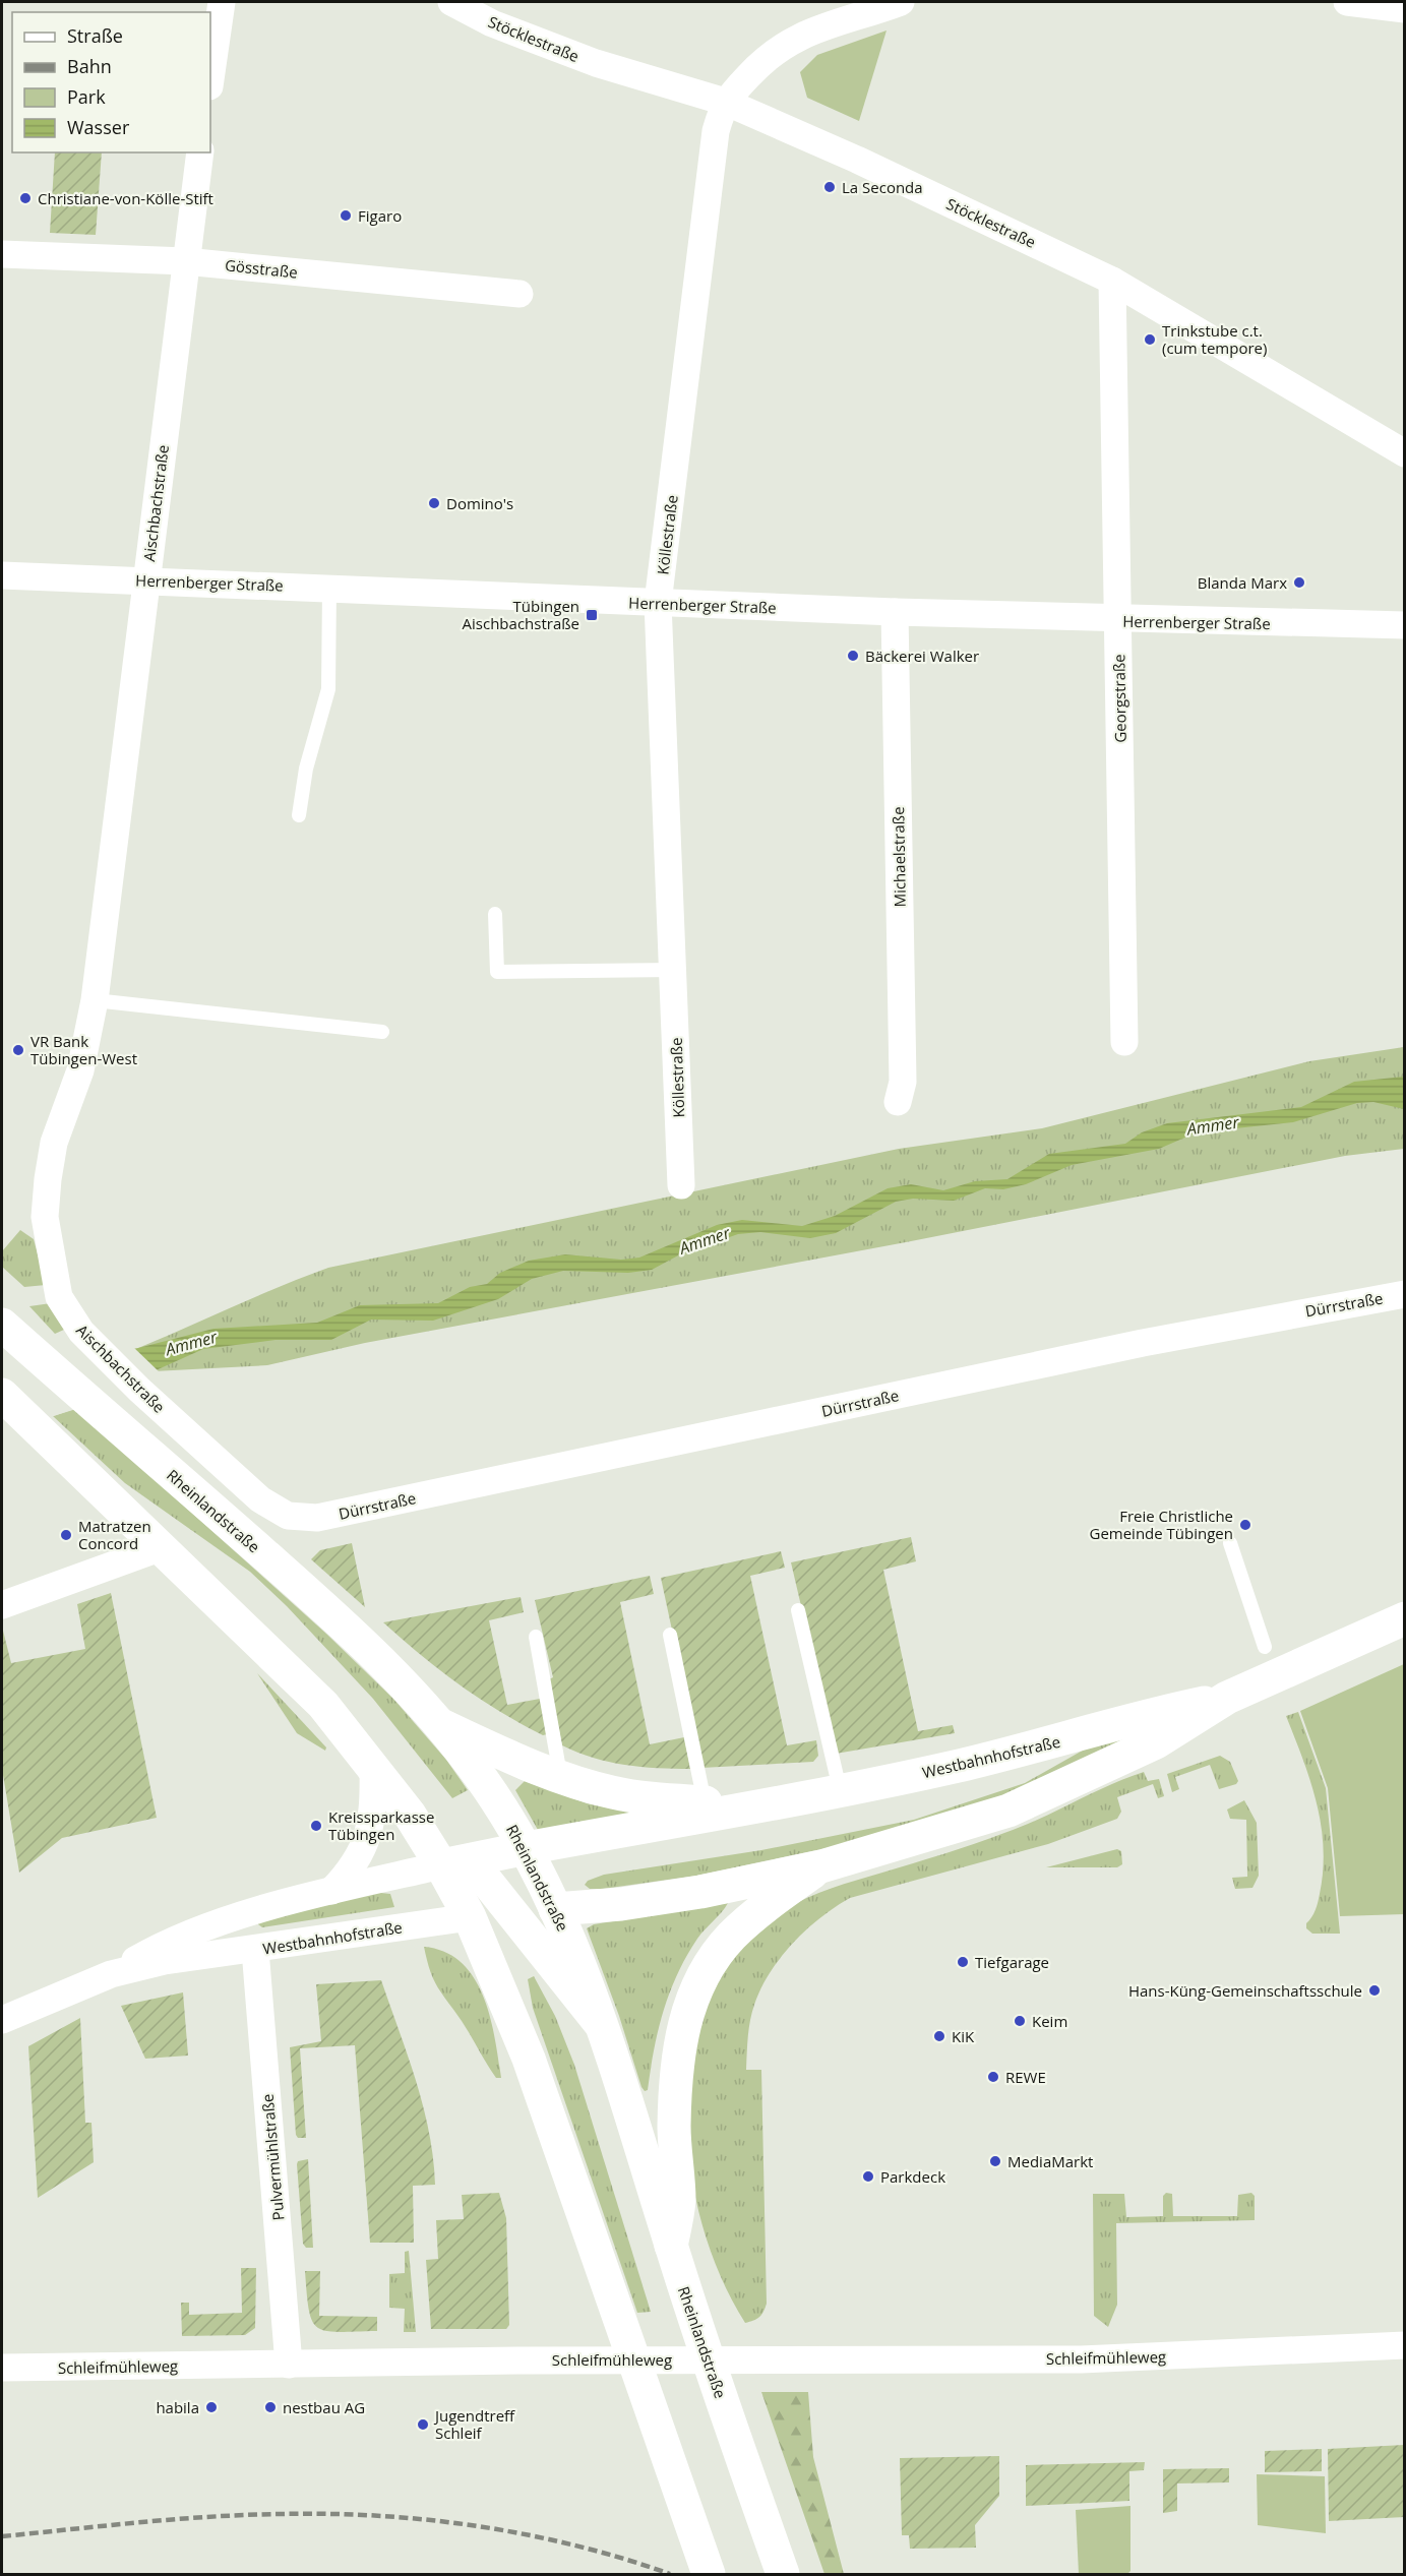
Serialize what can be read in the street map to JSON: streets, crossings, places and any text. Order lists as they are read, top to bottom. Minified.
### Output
{"streets":{"main road":["Rheinlandstraße","Westbahnhofstraße"],"street":["Stöcklestraße","Gösstraße","Aischbachstraße","Köllestraße","Herrenberger Straße","Georgstraße","Michaelstraße","Dürrstraße","Pulvermühlstraße","Schleifmühleweg"]},"crossings":[["Stöcklestraße","Köllestraße"],["Stöcklestraße","Georgstraße"],["Gösstraße","Aischbachstraße"],["Aischbachstraße","Herrenberger Straße"],["Aischbachstraße","Dürrstraße"],["Köllestraße","Herrenberger Straße"],["Herrenberger Straße","Georgstraße"],["Herrenberger Straße","Michaelstraße"],["Rheinlandstraße","Westbahnhofstraße"],["Westbahnhofstraße","Pulvermühlstraße"],["Pulvermühlstraße","Schleifmühleweg"]],"water":["Ammer"],"places":{"other":["La Seconda","Christiane-von-Kölle-Stift","Figaro","Trinkstube c.t. (cum tempore)","Domino's","Blanda Marx","Bäckerei Walker","VR Bank Tübingen-West","Freie Christliche Gemeinde Tübingen","Matratzen Concord","Kreissparkasse Tübingen","Tiefgarage","Hans-Küng-Gemeinschaftsschule","Keim","KiK","REWE","MediaMarkt","Parkdeck","habila","nestbau AG","Jugendtreff Schleif"],"transit":["Tübingen Aischbachstraße"]},"legend":["Straße","Bahn","Park","Wasser"]}
